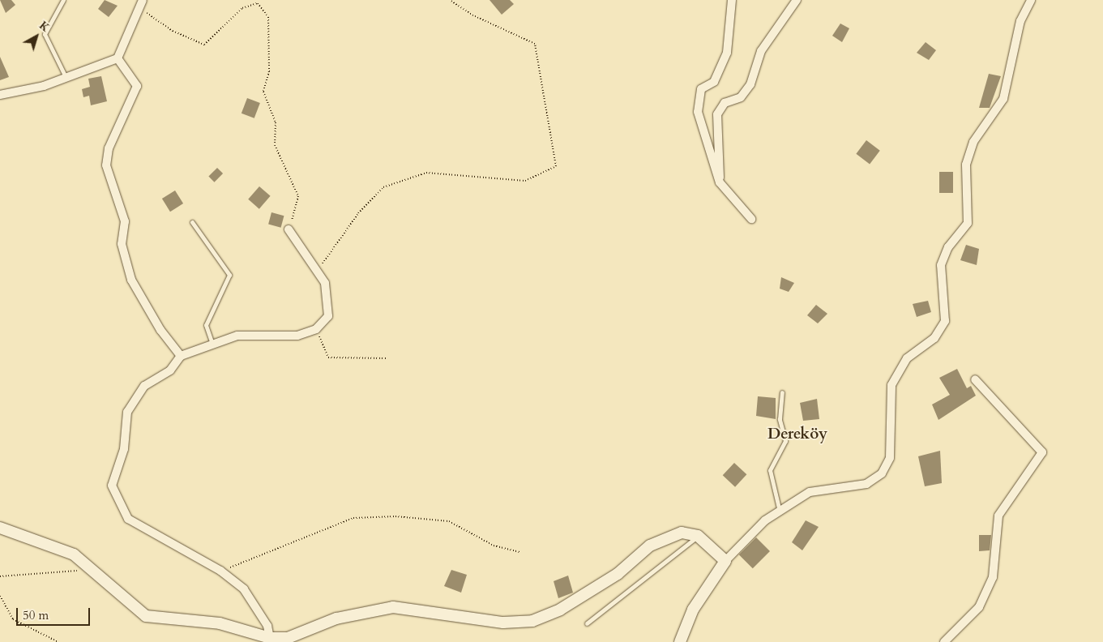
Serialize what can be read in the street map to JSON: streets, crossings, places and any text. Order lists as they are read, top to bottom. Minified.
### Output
{"districts":["Dereköy"],"scale_bar":"50 m","north":"top right"}
